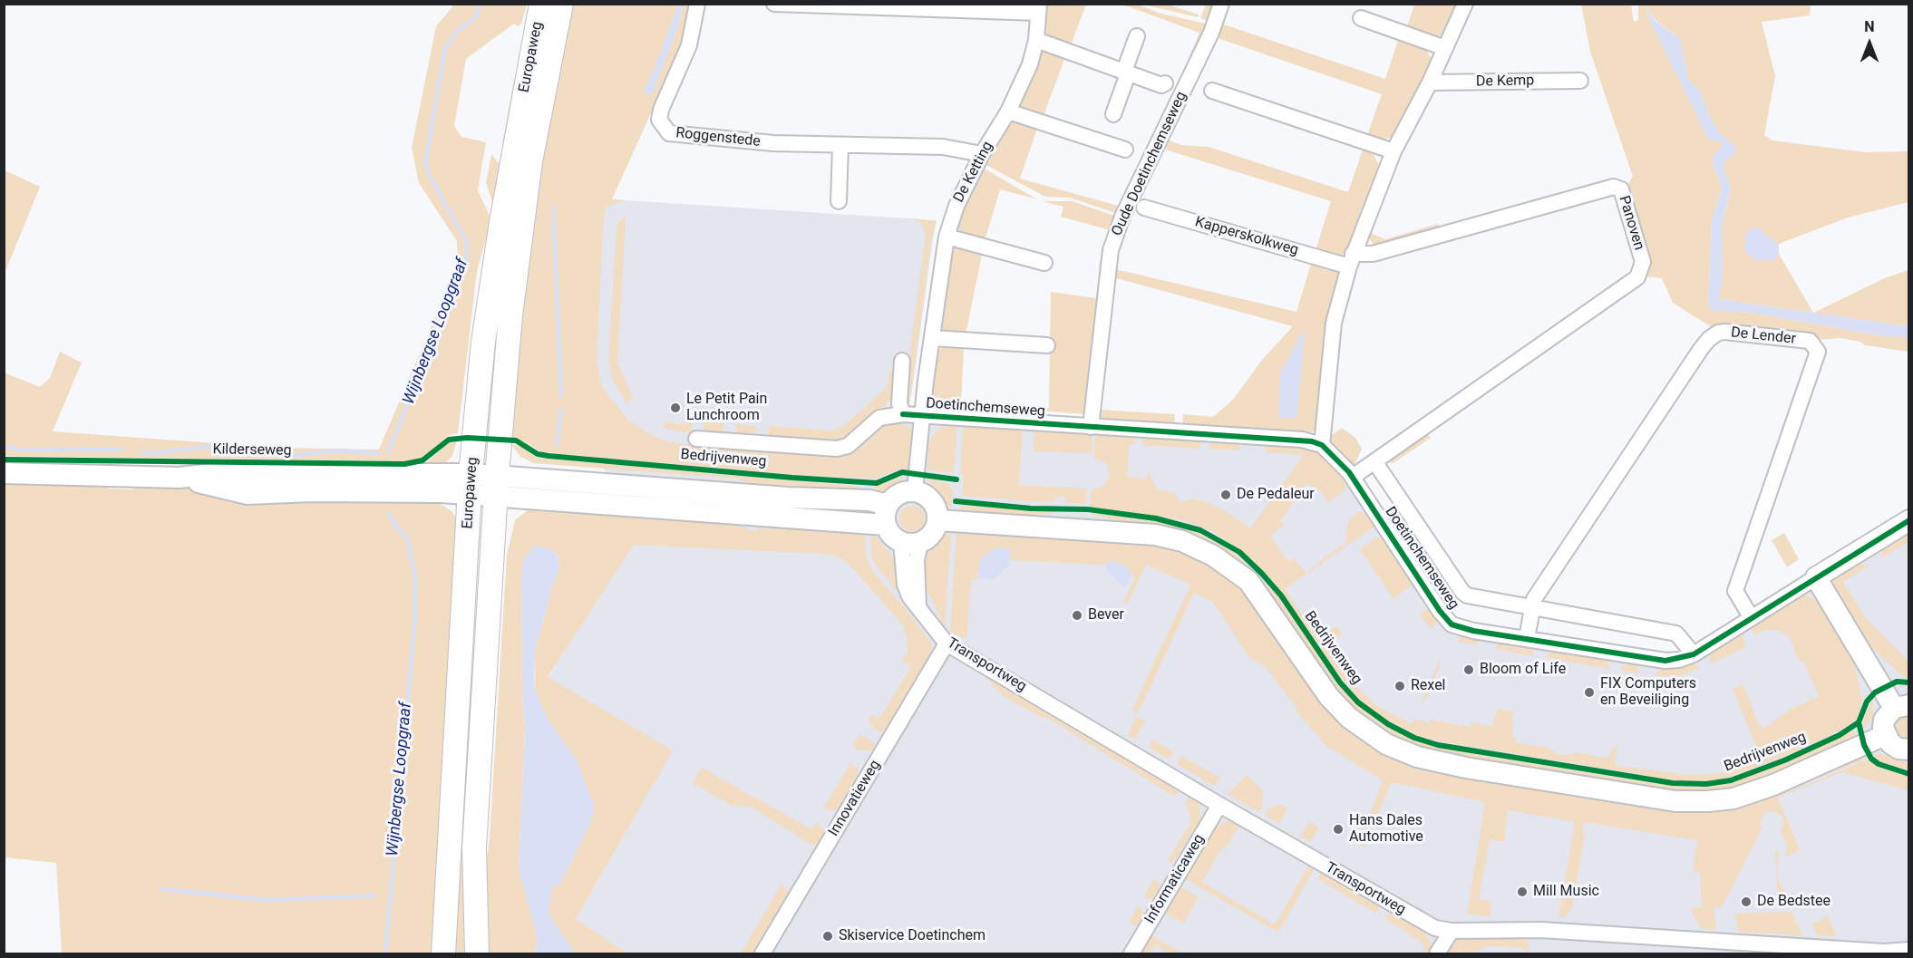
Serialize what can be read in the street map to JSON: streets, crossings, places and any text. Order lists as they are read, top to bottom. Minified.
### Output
{"streets":{"main road":["Europaweg","Doetinchemseweg","Bedrijvenweg"],"street":["De Kemp","Roggenstede","Oude Doetinchemseweg","De Ketting","Panoven","Kapperskolkweg","De Lender","Transportweg","Innovatieweg","Informaticaweg"],"cycle path":["Kilderseweg"]},"crossings":[["Roggenstede","De Ketting"],["Oude Doetinchemseweg","Doetinchemseweg"],["De Ketting","Doetinchemseweg"],["Panoven","Kapperskolkweg"],["Panoven","Doetinchemseweg"],["De Lender","Doetinchemseweg"],["Doetinchemseweg","Bedrijvenweg"],["Doetinchemseweg","Transportweg"],["Bedrijvenweg","Transportweg"],["Transportweg","Innovatieweg"],["Transportweg","Informaticaweg"]],"water":["Wijnbergse Loopgraaf"],"places":["Le Petit Pain Lunchroom","De Pedaleur","Bever","Bloom of Life","Rexel","FIX Computers en Beveiliging","Hans Dales Automotive","Mill Music","De Bedstee","Skiservice Doetinchem"],"north":"top"}
